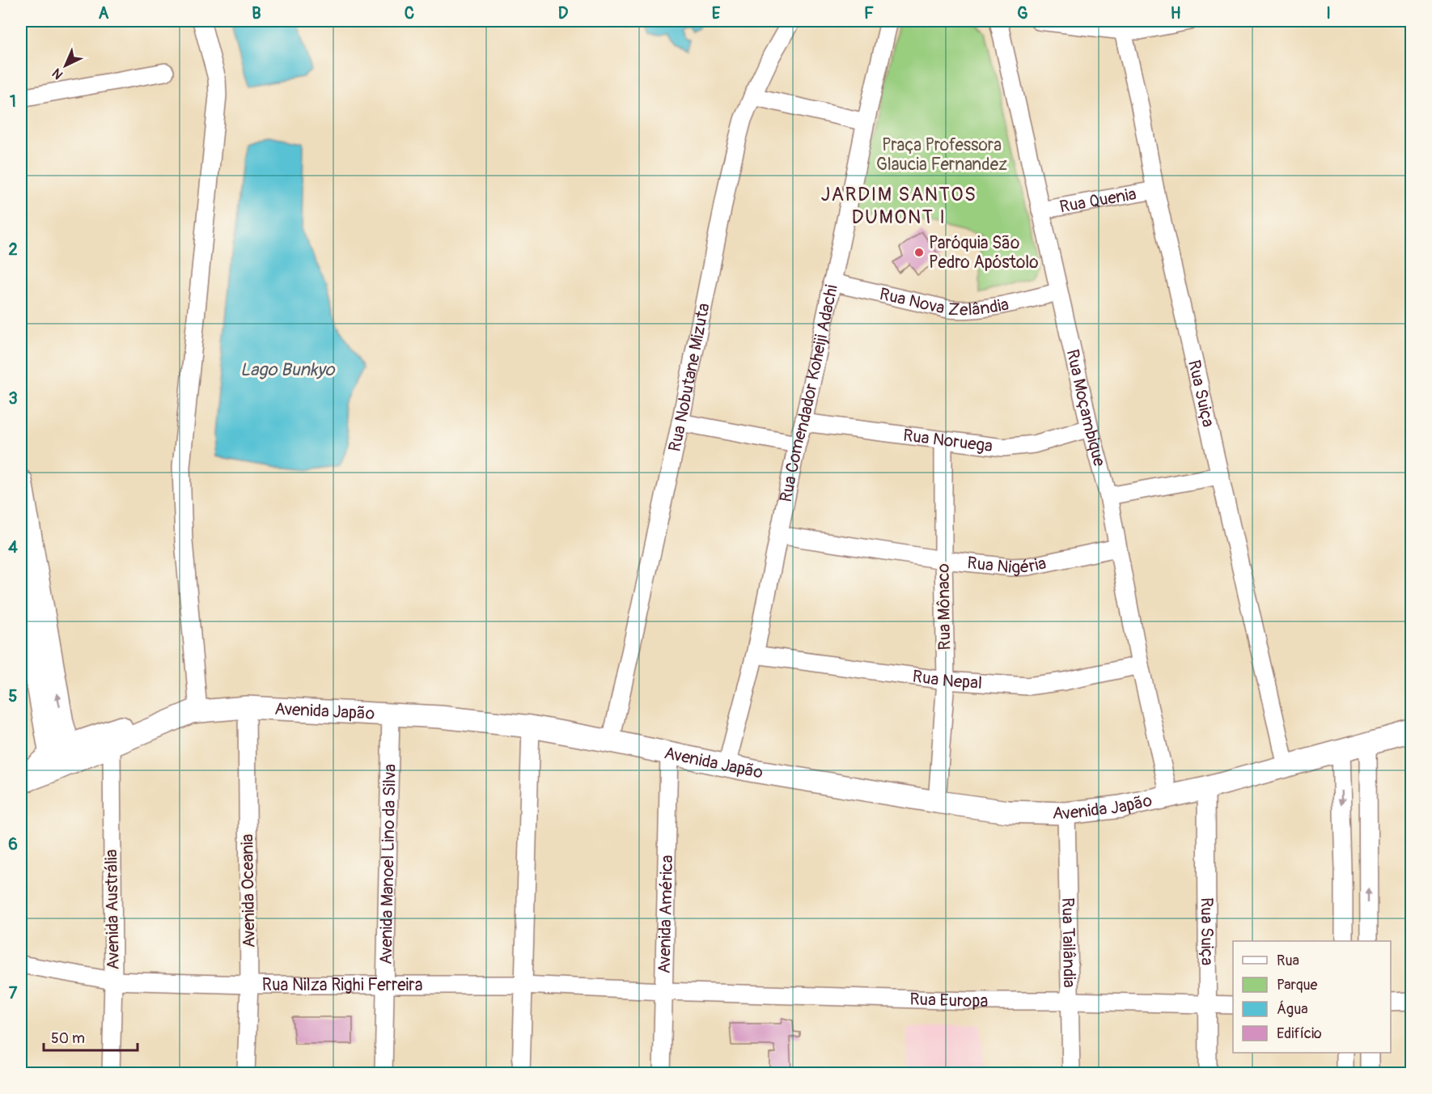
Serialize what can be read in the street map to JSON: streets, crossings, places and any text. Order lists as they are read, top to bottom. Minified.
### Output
{"streets":{"main road":["Avenida Japão"],"street":["Rua Quenia","Rua Nova Zelândia","Rua Nobutane Mizuta","Rua Comendador Koheiji Adachi","Rua Suiça","Rua Moçambique","Rua Noruega","Rua Nigéria","Rua Mônaco","Rua Nepal","Avenida Manoel Lino da Silva","Avenida Oceania","Avenida Austrália","Avenida América","Rua Tailândia","Rua Nilza Righi Ferreira","Rua Europa"]},"crossings":[["Rua Quenia","Rua Suiça"],["Rua Quenia","Rua Moçambique"],["Rua Nova Zelândia","Rua Comendador Koheiji Adachi"],["Rua Nova Zelândia","Rua Moçambique"],["Rua Nobutane Mizuta","Avenida Japão"],["Rua Comendador Koheiji Adachi","Rua Noruega"],["Rua Comendador Koheiji Adachi","Rua Nigéria"],["Rua Comendador Koheiji Adachi","Rua Nepal"],["Rua Comendador Koheiji Adachi","Avenida Japão"],["Rua Suiça","Avenida Japão"],["Rua Suiça","Rua Europa"],["Rua Moçambique","Rua Noruega"],["Rua Moçambique","Rua Nigéria"],["Rua Moçambique","Rua Nepal"],["Rua Moçambique","Avenida Japão"],["Rua Noruega","Rua Mônaco"],["Rua Nigéria","Rua Mônaco"],["Rua Mônaco","Rua Nepal"],["Rua Mônaco","Avenida Japão"],["Avenida Japão","Avenida Manoel Lino da Silva"],["Avenida Japão","Avenida Oceania"],["Avenida Japão","Avenida Austrália"],["Avenida Japão","Avenida América"],["Avenida Japão","Rua Tailândia"],["Avenida Manoel Lino da Silva","Rua Nilza Righi Ferreira"],["Avenida Oceania","Rua Nilza Righi Ferreira"],["Avenida Austrália","Rua Nilza Righi Ferreira"],["Avenida América","Rua Nilza Righi Ferreira"],["Avenida América","Rua Europa"],["Rua Tailândia","Rua Europa"],["Rua Nilza Righi Ferreira","Rua Europa"]],"districts":["JARDIM SANTOS DUMONT I"],"water":["Lago Bunkyo"],"parks":["Praça Professora Glaucia Fernandez"],"places":["Paróquia São Pedro Apóstolo"],"legend":["Rua","Parque","Água","Edifício"],"scale_bar":"50 m","north":"bottom left","grid":{"columns":["A","B","C","D","E","F","G","H","I"],"rows":["1","2","3","4","5","6","7"]}}
